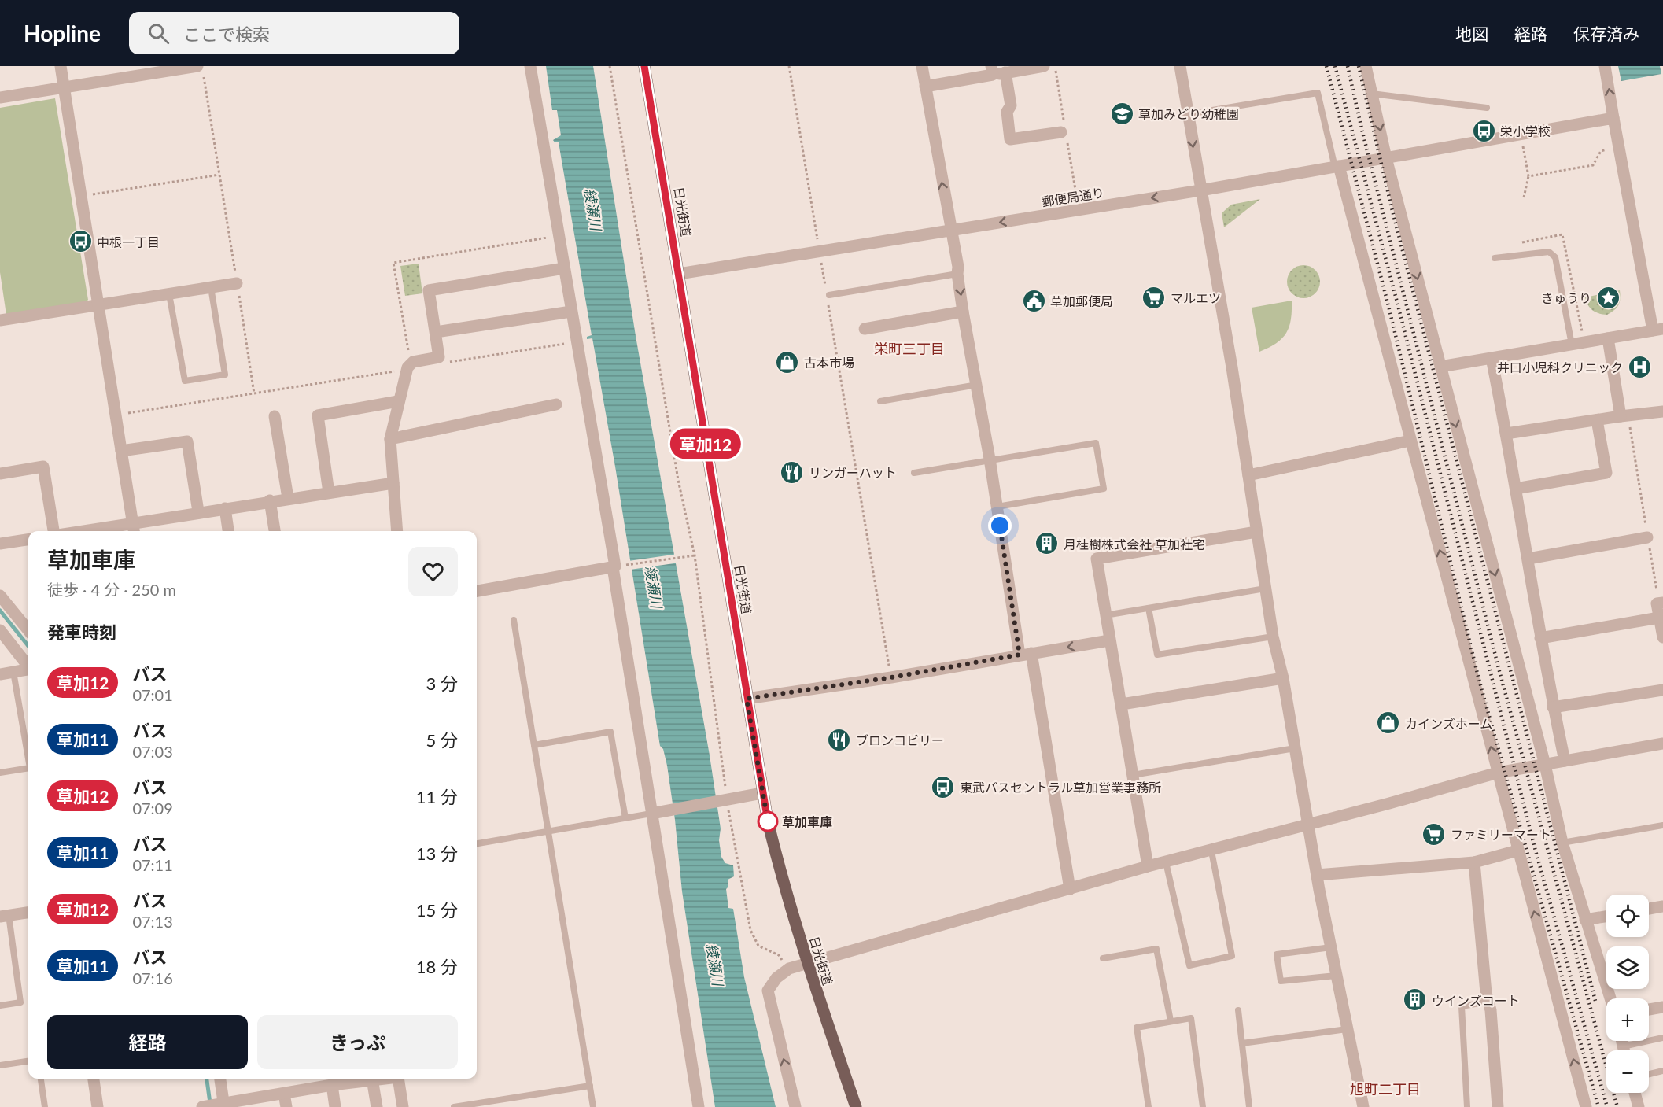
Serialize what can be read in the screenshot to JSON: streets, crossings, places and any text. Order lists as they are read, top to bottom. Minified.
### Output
{"streets":{"main road":["日光街道"],"street":["郵便局通り"]},"crossings":[["郵便局通り","日光街道"]],"districts":["栄町三丁目","旭町二丁目"],"water":["綾瀬川"],"places":{"school or university":["草加みどり幼稚園"],"bus stop":["栄小学校","中根一丁目","東武バスセントラル草加営業事務所"],"supermarket":["マルエツ","ファミリーマート"],"place":["きゅうり"],"public building":["草加郵便局"],"shop":["古本市場","カインズホーム"],"hospital":["井口小児科クリニック"],"restaurant":["リンガーハット","ブロンコビリー"],"building":["月桂樹株式会社 草加社宅","ウインズコート"],"other":["草加車庫"]},"lines":["bus line 草加12"],"page":{"header":"Hopline","search":"ここで検索","nav":["地図","経路","保存済み"],"on_map":"草加12","heading":[["草加車庫","徒歩 · 4 分 · 250 m"],"発車時刻"],"list":[{"mark":"草加12","name":"バス","note":"07:01","value":"3 分"},{"mark":"草加11","name":"バス","note":"07:03","value":"5 分"},{"mark":"草加12","name":"バス","note":"07:09","value":"11 分"},{"mark":"草加11","name":"バス","note":"07:11","value":"13 分"},{"mark":"草加12","name":"バス","note":"07:13","value":"15 分"},{"mark":"草加11","name":"バス","note":"07:16","value":"18 分"}],"map_buttons":["+","−"],"buttons":["経路","きっぷ"]}}
